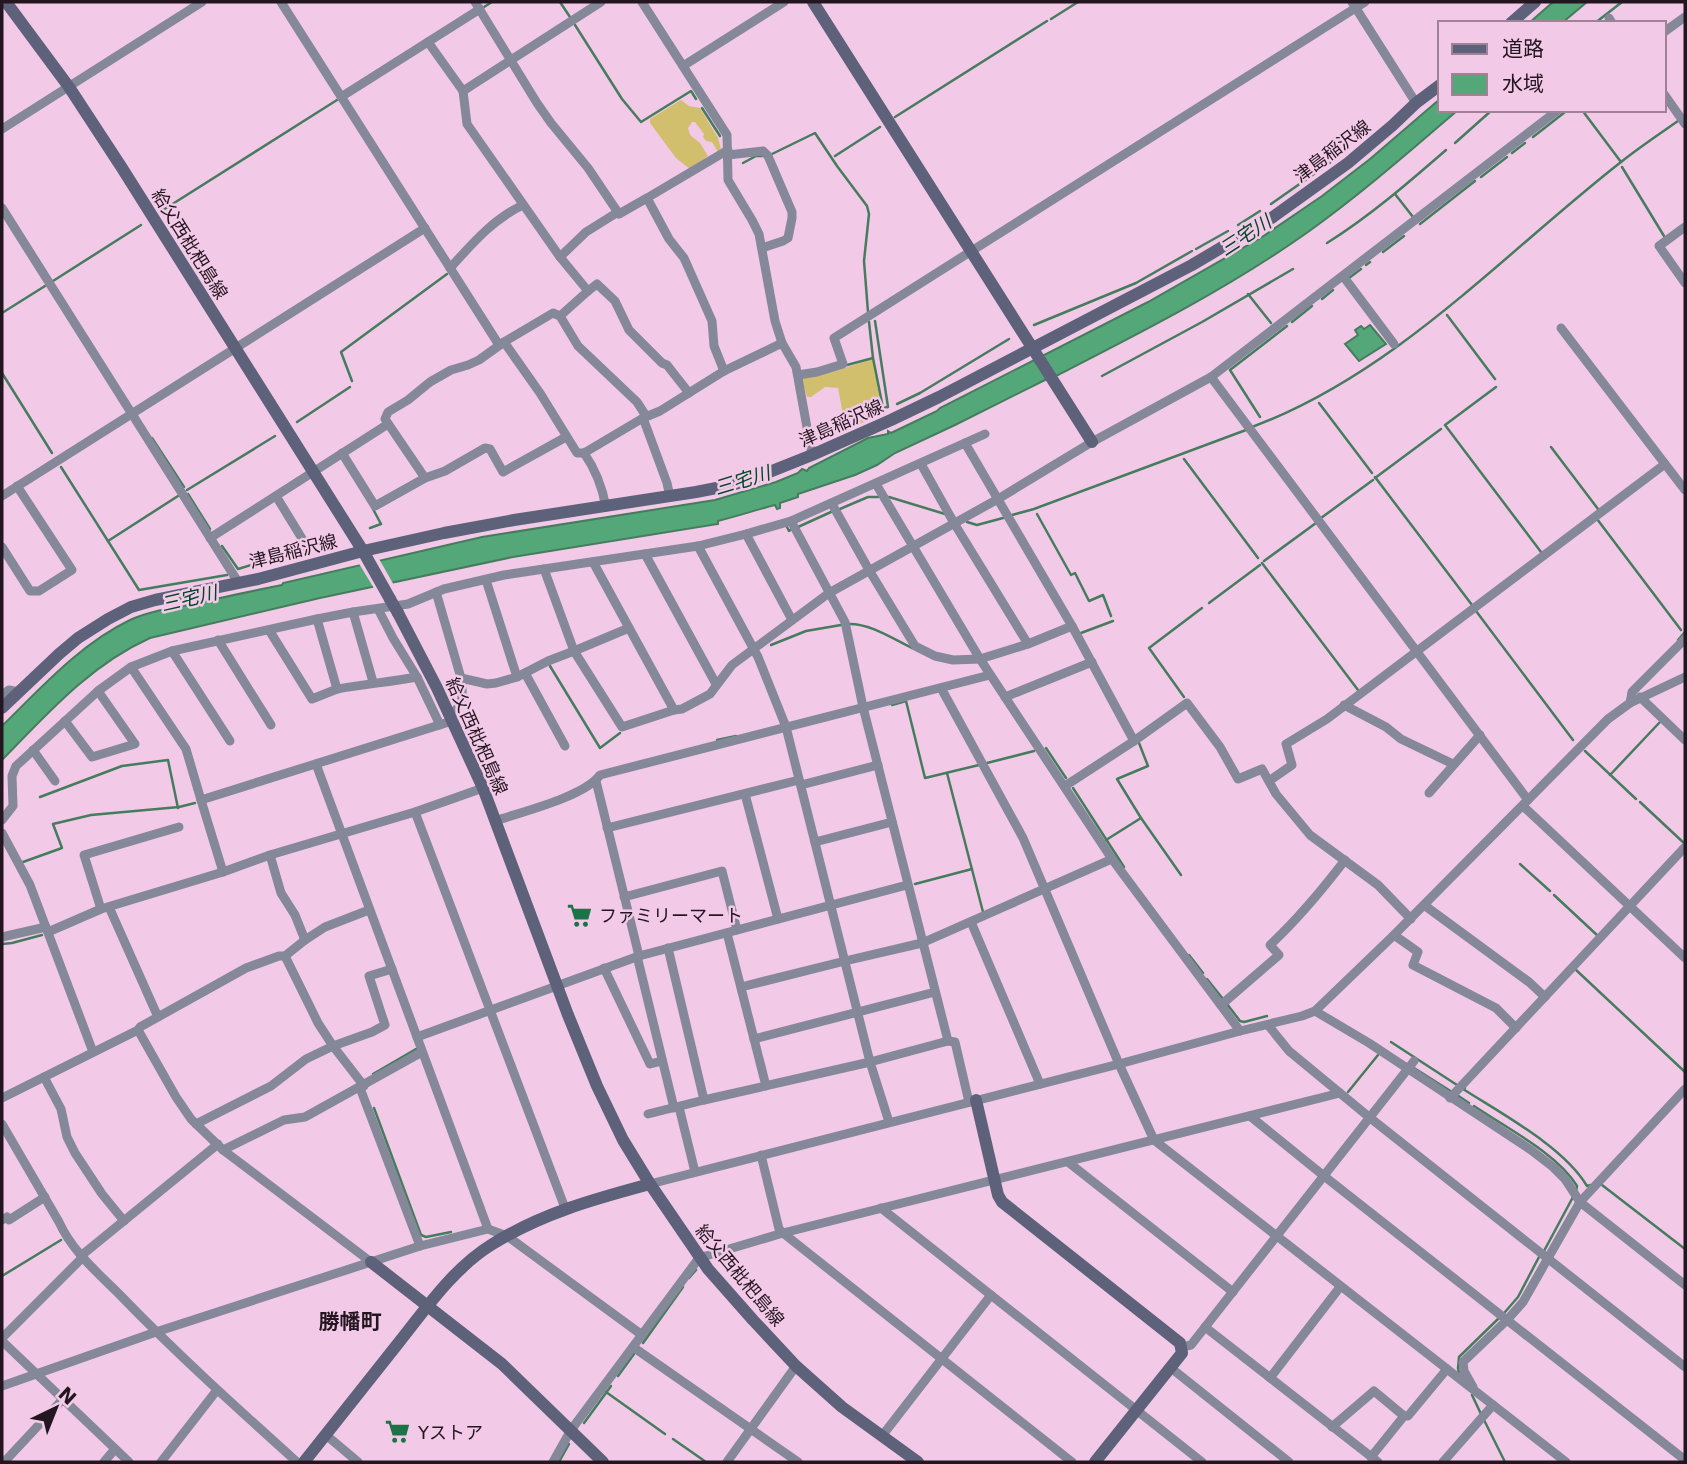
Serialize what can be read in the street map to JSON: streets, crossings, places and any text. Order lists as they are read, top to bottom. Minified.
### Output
{"streets":{"main road":["津島稲沢線","給父西枇杷島線"]},"crossings":[["津島稲沢線","給父西枇杷島線"]],"districts":["勝幡町"],"water":["三宅川"],"places":{"supermarket":["ファミリーマート","Yストア"]},"legend":["道路","水域"],"north":"top right"}
